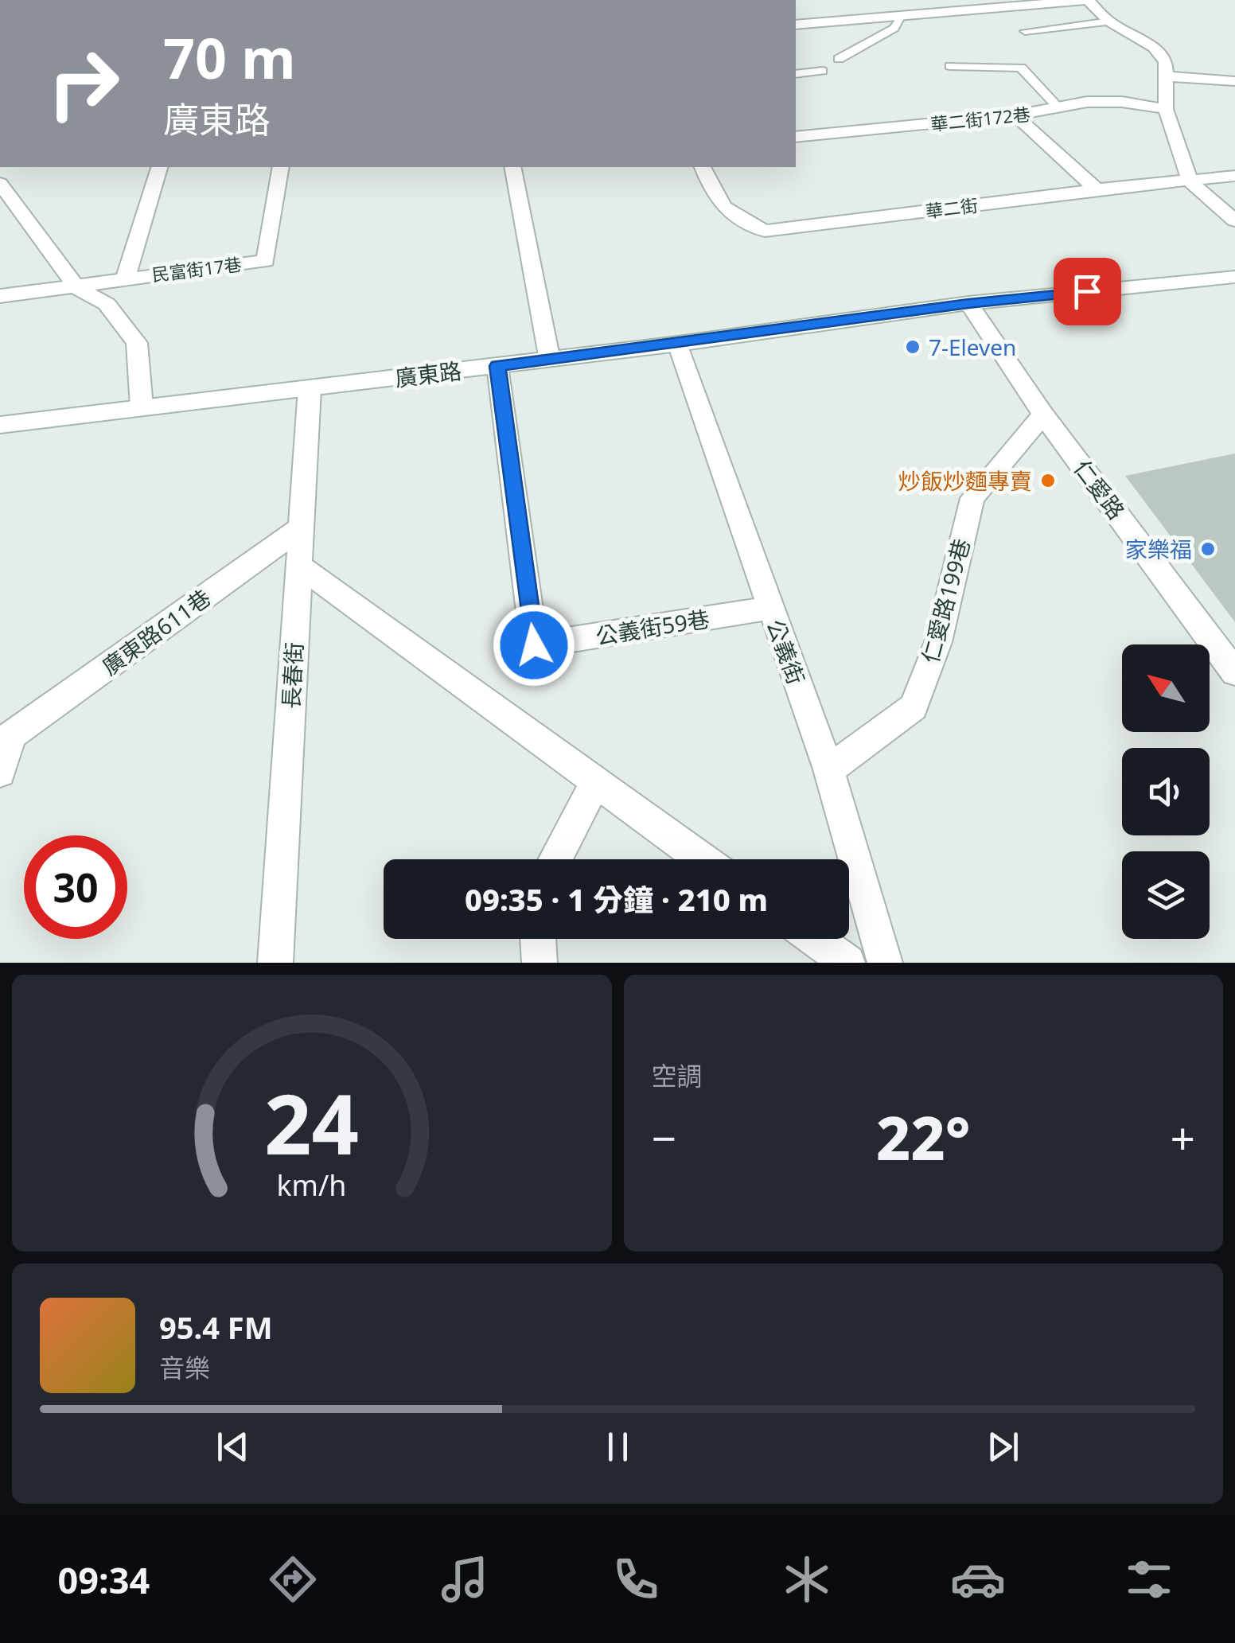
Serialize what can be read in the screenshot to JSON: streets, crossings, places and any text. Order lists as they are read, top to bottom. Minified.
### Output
{"streets":{"street":["華二街172巷","華二街","民富街17巷","廣東路","仁愛路","仁愛路199巷","公義街59巷","廣東路611巷","公義街","長春街"]},"crossings":[["廣東路","仁愛路"],["廣東路","公義街59巷"],["廣東路","公義街"],["廣東路","長春街"],["仁愛路","仁愛路199巷"],["仁愛路199巷","公義街"],["公義街59巷","公義街"],["廣東路611巷","長春街"]],"places":["7-Eleven","炒飯炒麵專賣","家樂福"],"north":"top left","page":{"turn":["70 m","廣東路"],"limit":"30","trip":"09:35 · 1 分鐘 · 210 m","tile":"空調","heat":["−","22°","+"],"song":["95.4 FM","音樂"],"tabs":"09:34","gauge":["24","km/h"]}}
